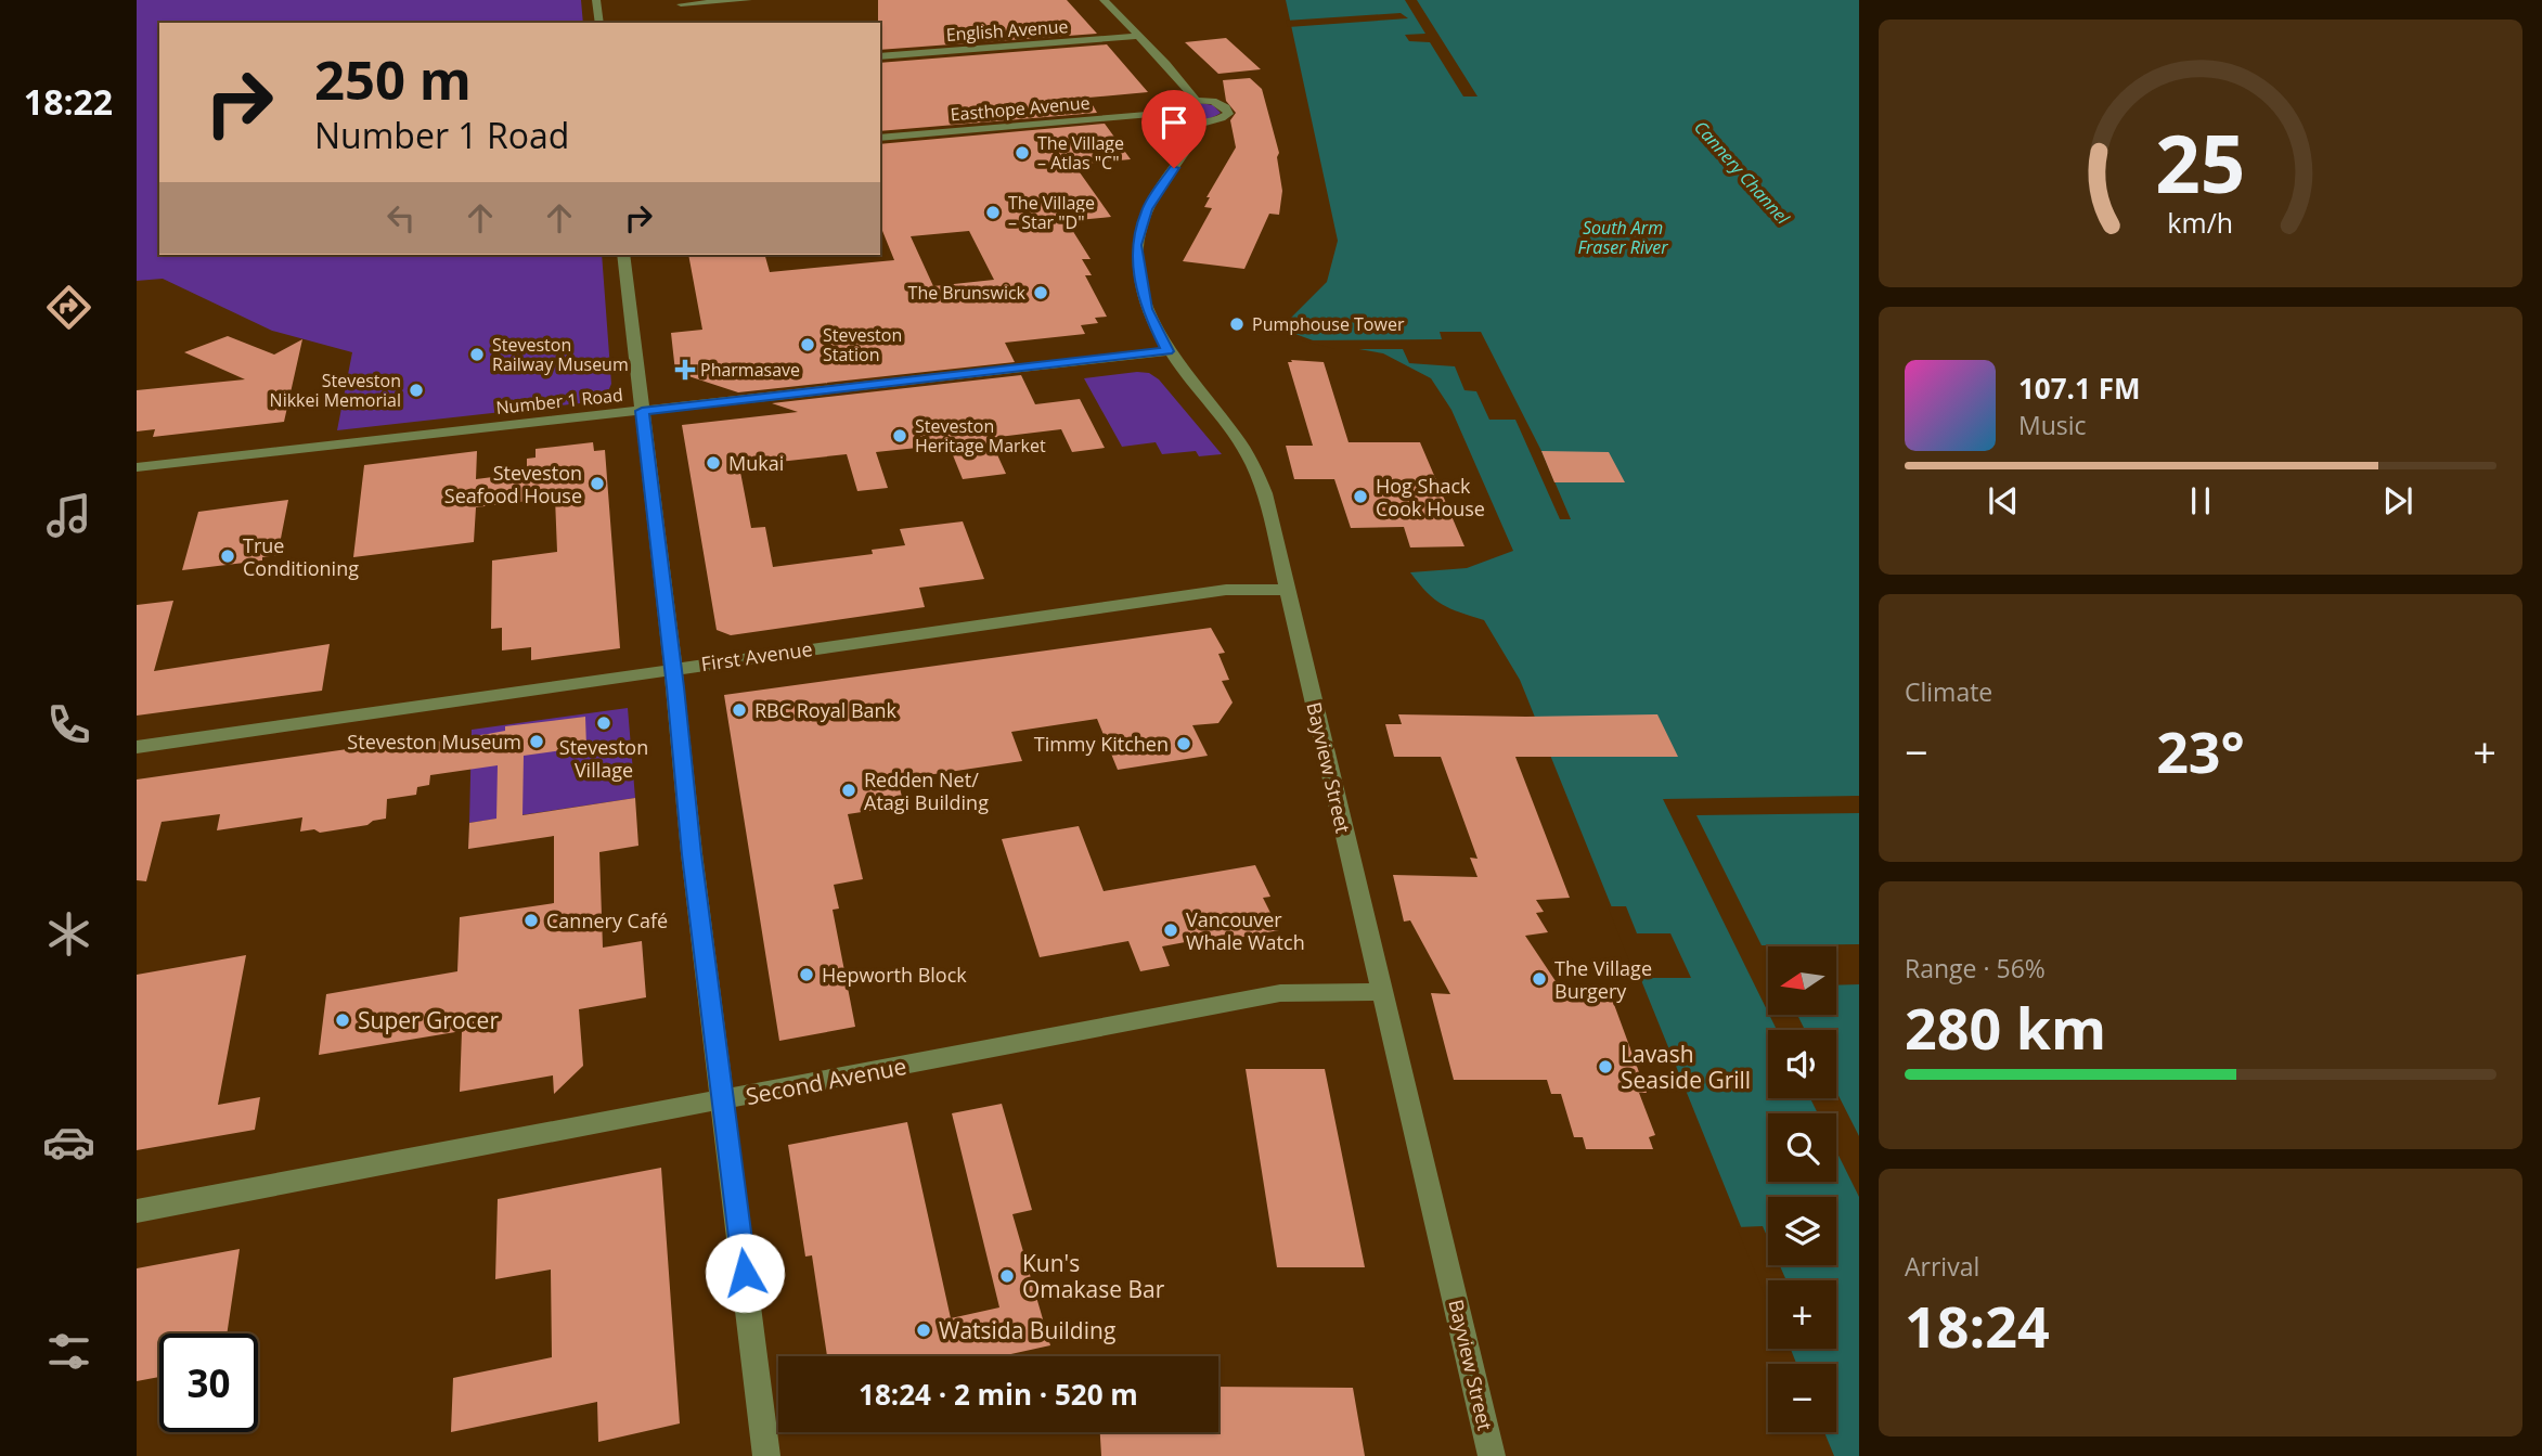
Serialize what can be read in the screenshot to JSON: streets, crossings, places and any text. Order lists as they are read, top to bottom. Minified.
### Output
{"streets":{"street":["English Avenue","Easthope Avenue","Number 1 Road","First Avenue","Bayview Street","Second Avenue"]},"crossings":[["Number 1 Road","Bayview Street"],["First Avenue","Bayview Street"],["Bayview Street","Second Avenue"]],"water":["Cannery Channel","South Arm Fraser River"],"places":{"other":["The Village – Atlas \"C\"","The Village – Star \"D\"","The Brunswick","Pumphouse Tower","Steveston Station","Steveston Railway Museum","Steveston Nikkei Memorial","Steveston Heritage Market","Mukai","Steveston Seafood House","Hog Shack Cook House","True Conditioning","RBC Royal Bank","Steveston Village","Steveston Museum","Timmy Kitchen","Redden Net/ Atagi Building","Cannery Café","Vancouver Whale Watch","Hepworth Block","The Village Burgery","Super Grocer","Lavash Seaside Grill","Kun's Omakase Bar","Watsida Building"],"health":["Pharmasave"]},"north":"left","page":{"tabs":"18:22","turn":["250 m","Number 1 Road"],"song":["107.1 FM","Music"],"tile":["Climate",["Range · 56%","280 km"],["Arrival","18:24"]],"heat":["−","23°","+"],"map_buttons":["+","−"],"limit":"30","trip":"18:24 · 2 min · 520 m","gauge":["25","km/h"]}}
